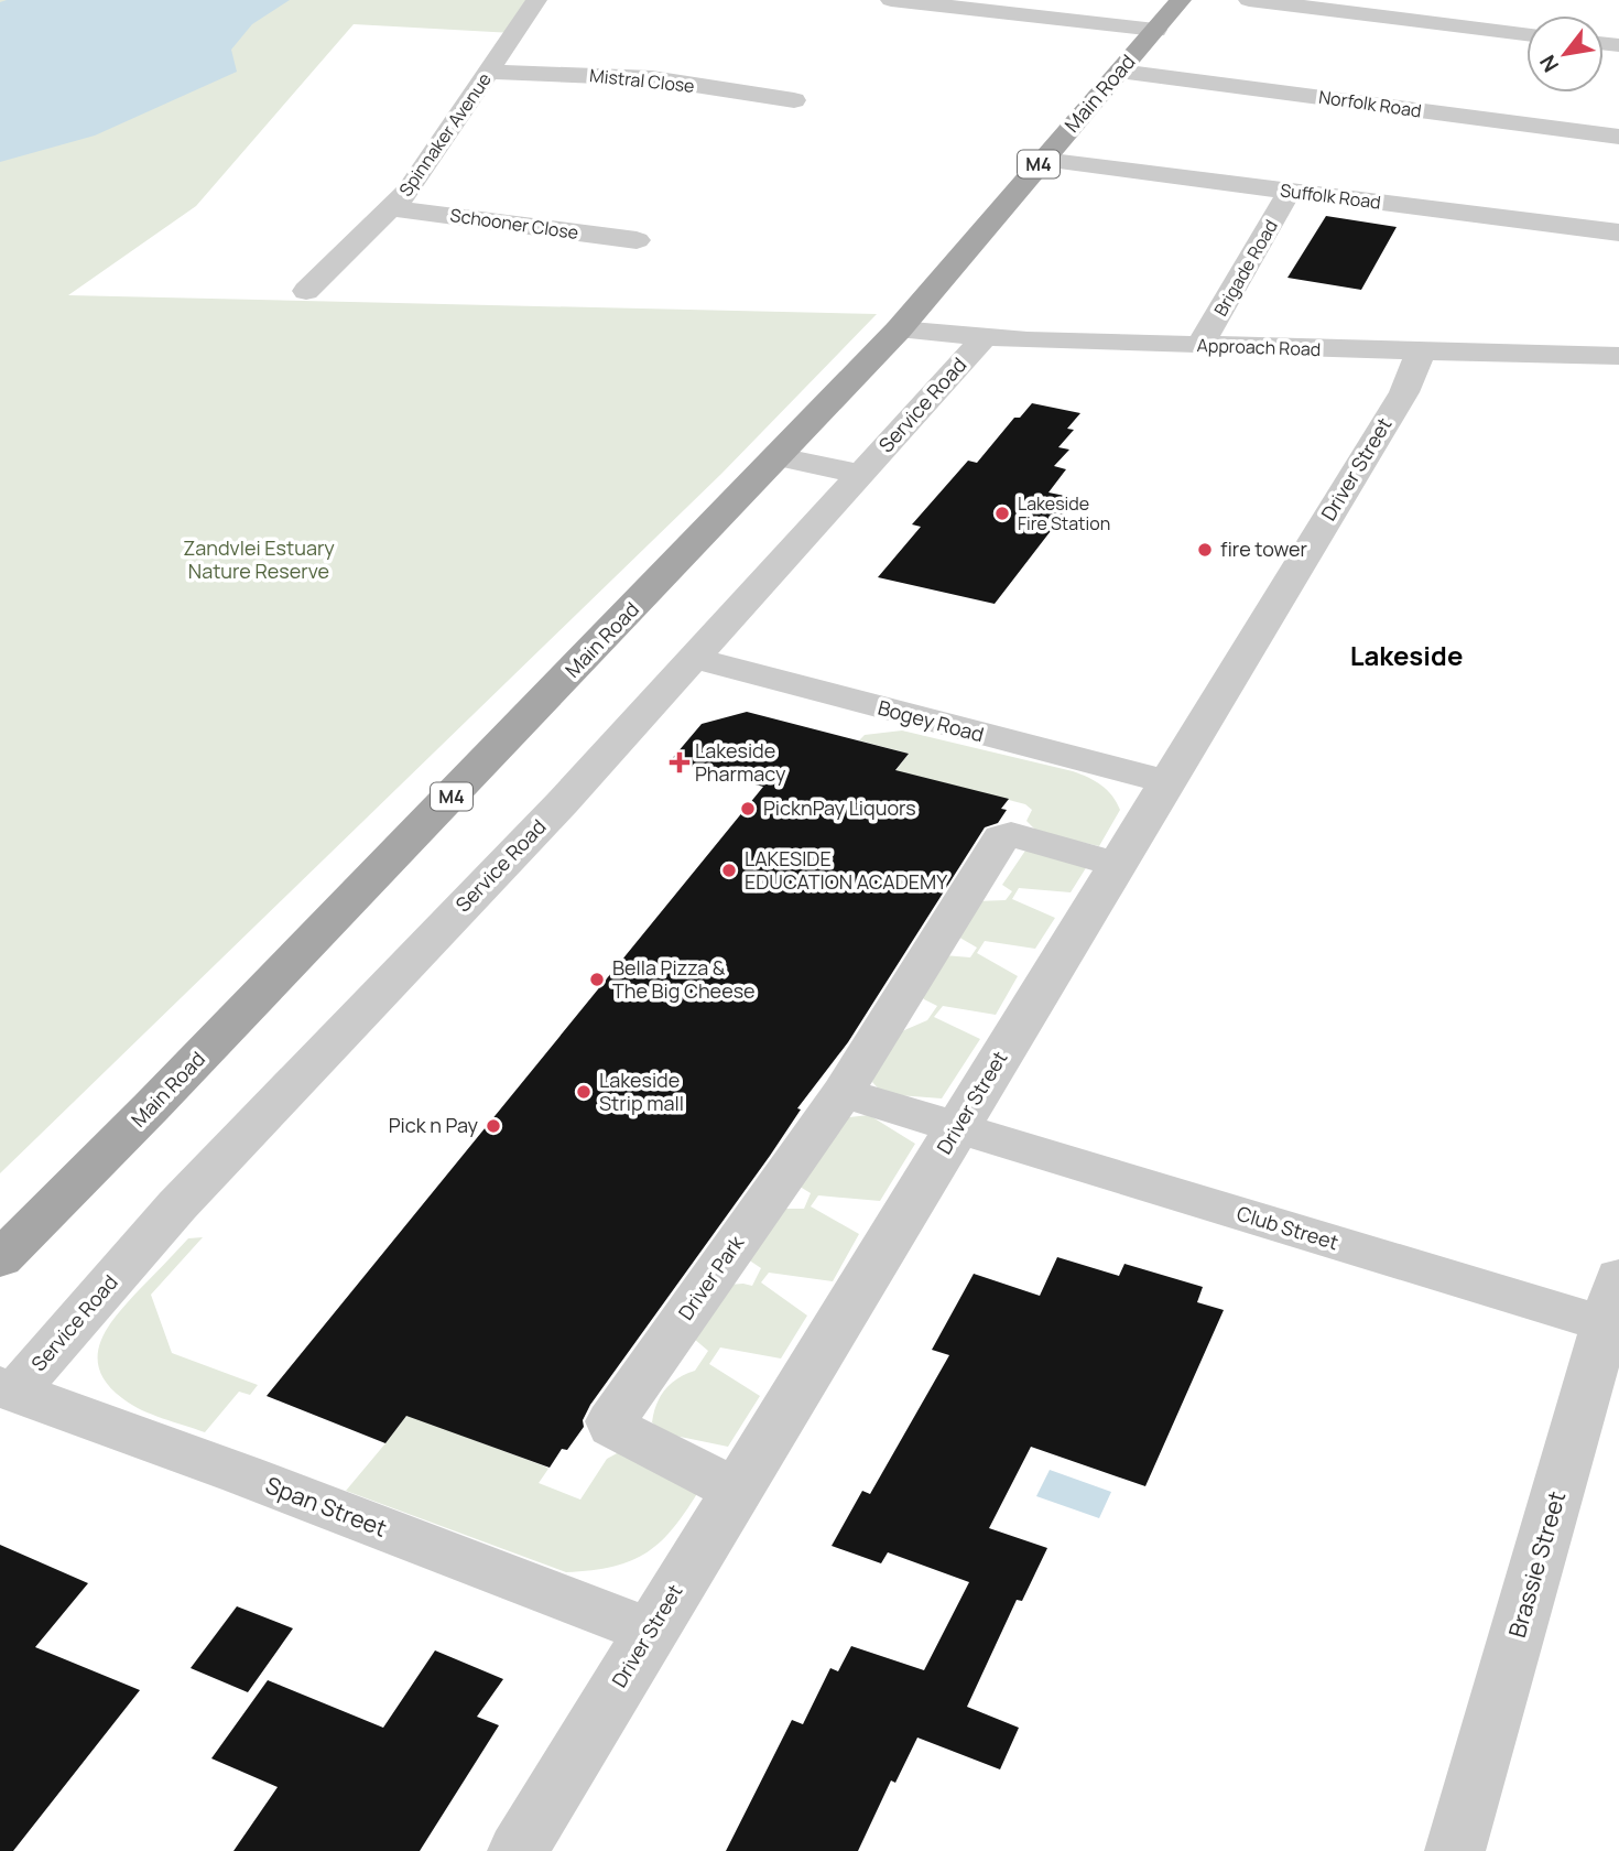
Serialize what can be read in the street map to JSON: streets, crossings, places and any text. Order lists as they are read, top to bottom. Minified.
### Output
{"streets":{"main road":["Main Road","M4"],"street":["Mistral Close","Norfolk Road","Spinnaker Avenue","Suffolk Road","Schooner Close","Brigade Road","Approach Road","Service Road","Driver Street","Bogey Road","Club Street","Driver Park","Span Street","Brassie Street"]},"crossings":[["Mistral Close","Spinnaker Avenue"],["Main Road","Norfolk Road"],["Main Road","Suffolk Road"],["Main Road","Approach Road"],["Spinnaker Avenue","Schooner Close"],["Suffolk Road","Brigade Road"],["Brigade Road","Approach Road"],["Approach Road","Service Road"],["Approach Road","Driver Street"],["Service Road","Bogey Road"],["Service Road","Span Street"],["Driver Street","Bogey Road"],["Driver Street","Club Street"],["Driver Street","Driver Park"],["Driver Street","Span Street"],["Club Street","Driver Park"],["Club Street","Brassie Street"]],"districts":["Lakeside"],"parks":["Zandvlei Estuary Nature Reserve"],"places":{"other":["Lakeside Fire Station","fire tower","PicknPay Liquors","LAKESIDE EDUCATION ACADEMY","Bella Pizza & The Big Cheese","Lakeside Strip mall","Pick n Pay"],"health":["Lakeside Pharmacy"]},"north":"bottom left"}
